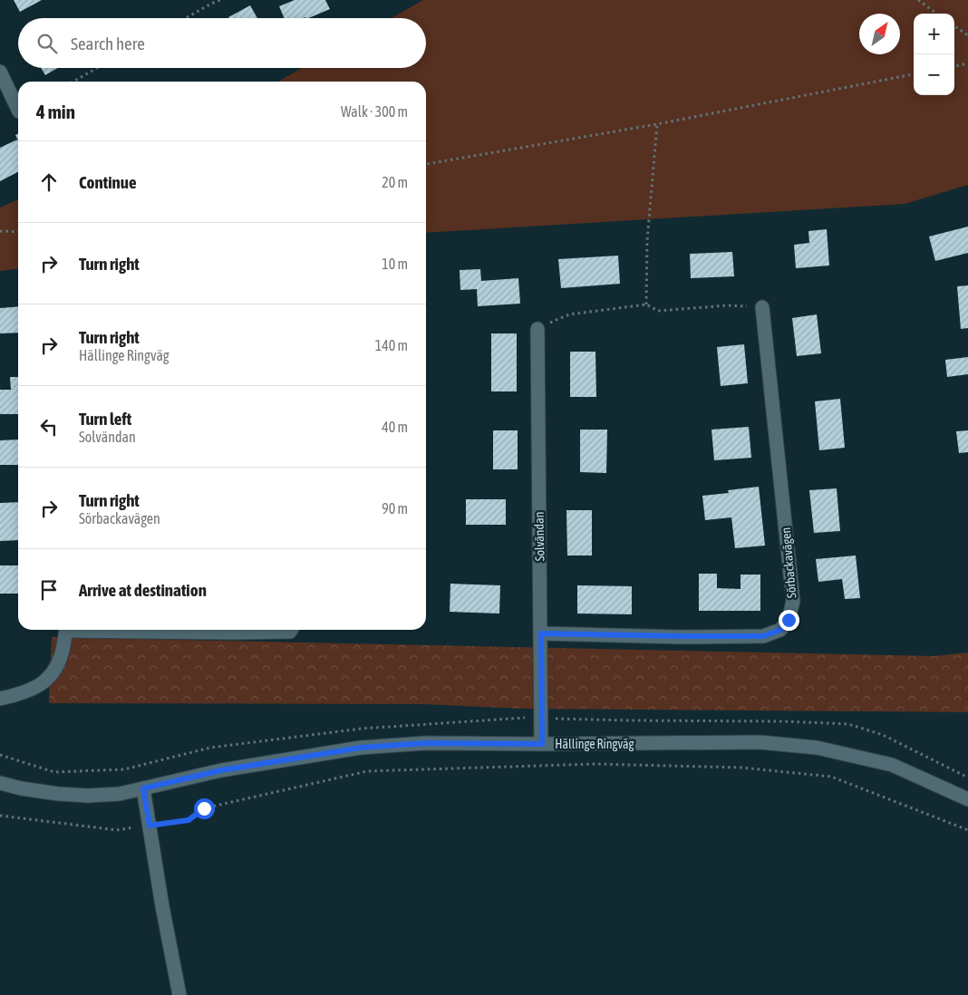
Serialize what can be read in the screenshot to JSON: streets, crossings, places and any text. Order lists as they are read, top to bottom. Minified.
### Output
{"streets":{"street":["Solvändan","Sörbackavägen","Hällinge Ringväg"]},"crossings":[["Solvändan","Sörbackavägen"],["Solvändan","Hällinge Ringväg"]],"north":"top right","page":{"map_buttons":["+","−"],"search":"Search here","heading":["4 min","Walk · 300 m"],"list":[["Continue","20 m"],["Turn right","10 m"],["Turn right","Hällinge Ringväg","140 m"],["Turn left","Solvändan","40 m"],["Turn right","Sörbackavägen","90 m"],"Arrive at destination"]}}
